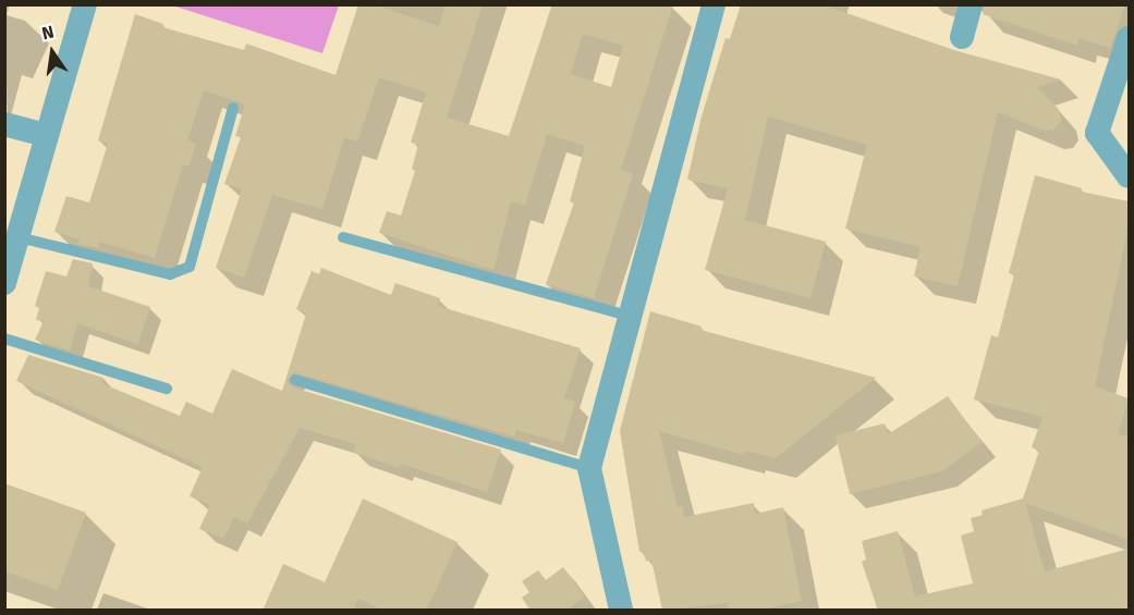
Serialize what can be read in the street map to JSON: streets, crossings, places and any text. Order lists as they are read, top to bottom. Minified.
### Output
{"north":"top"}
